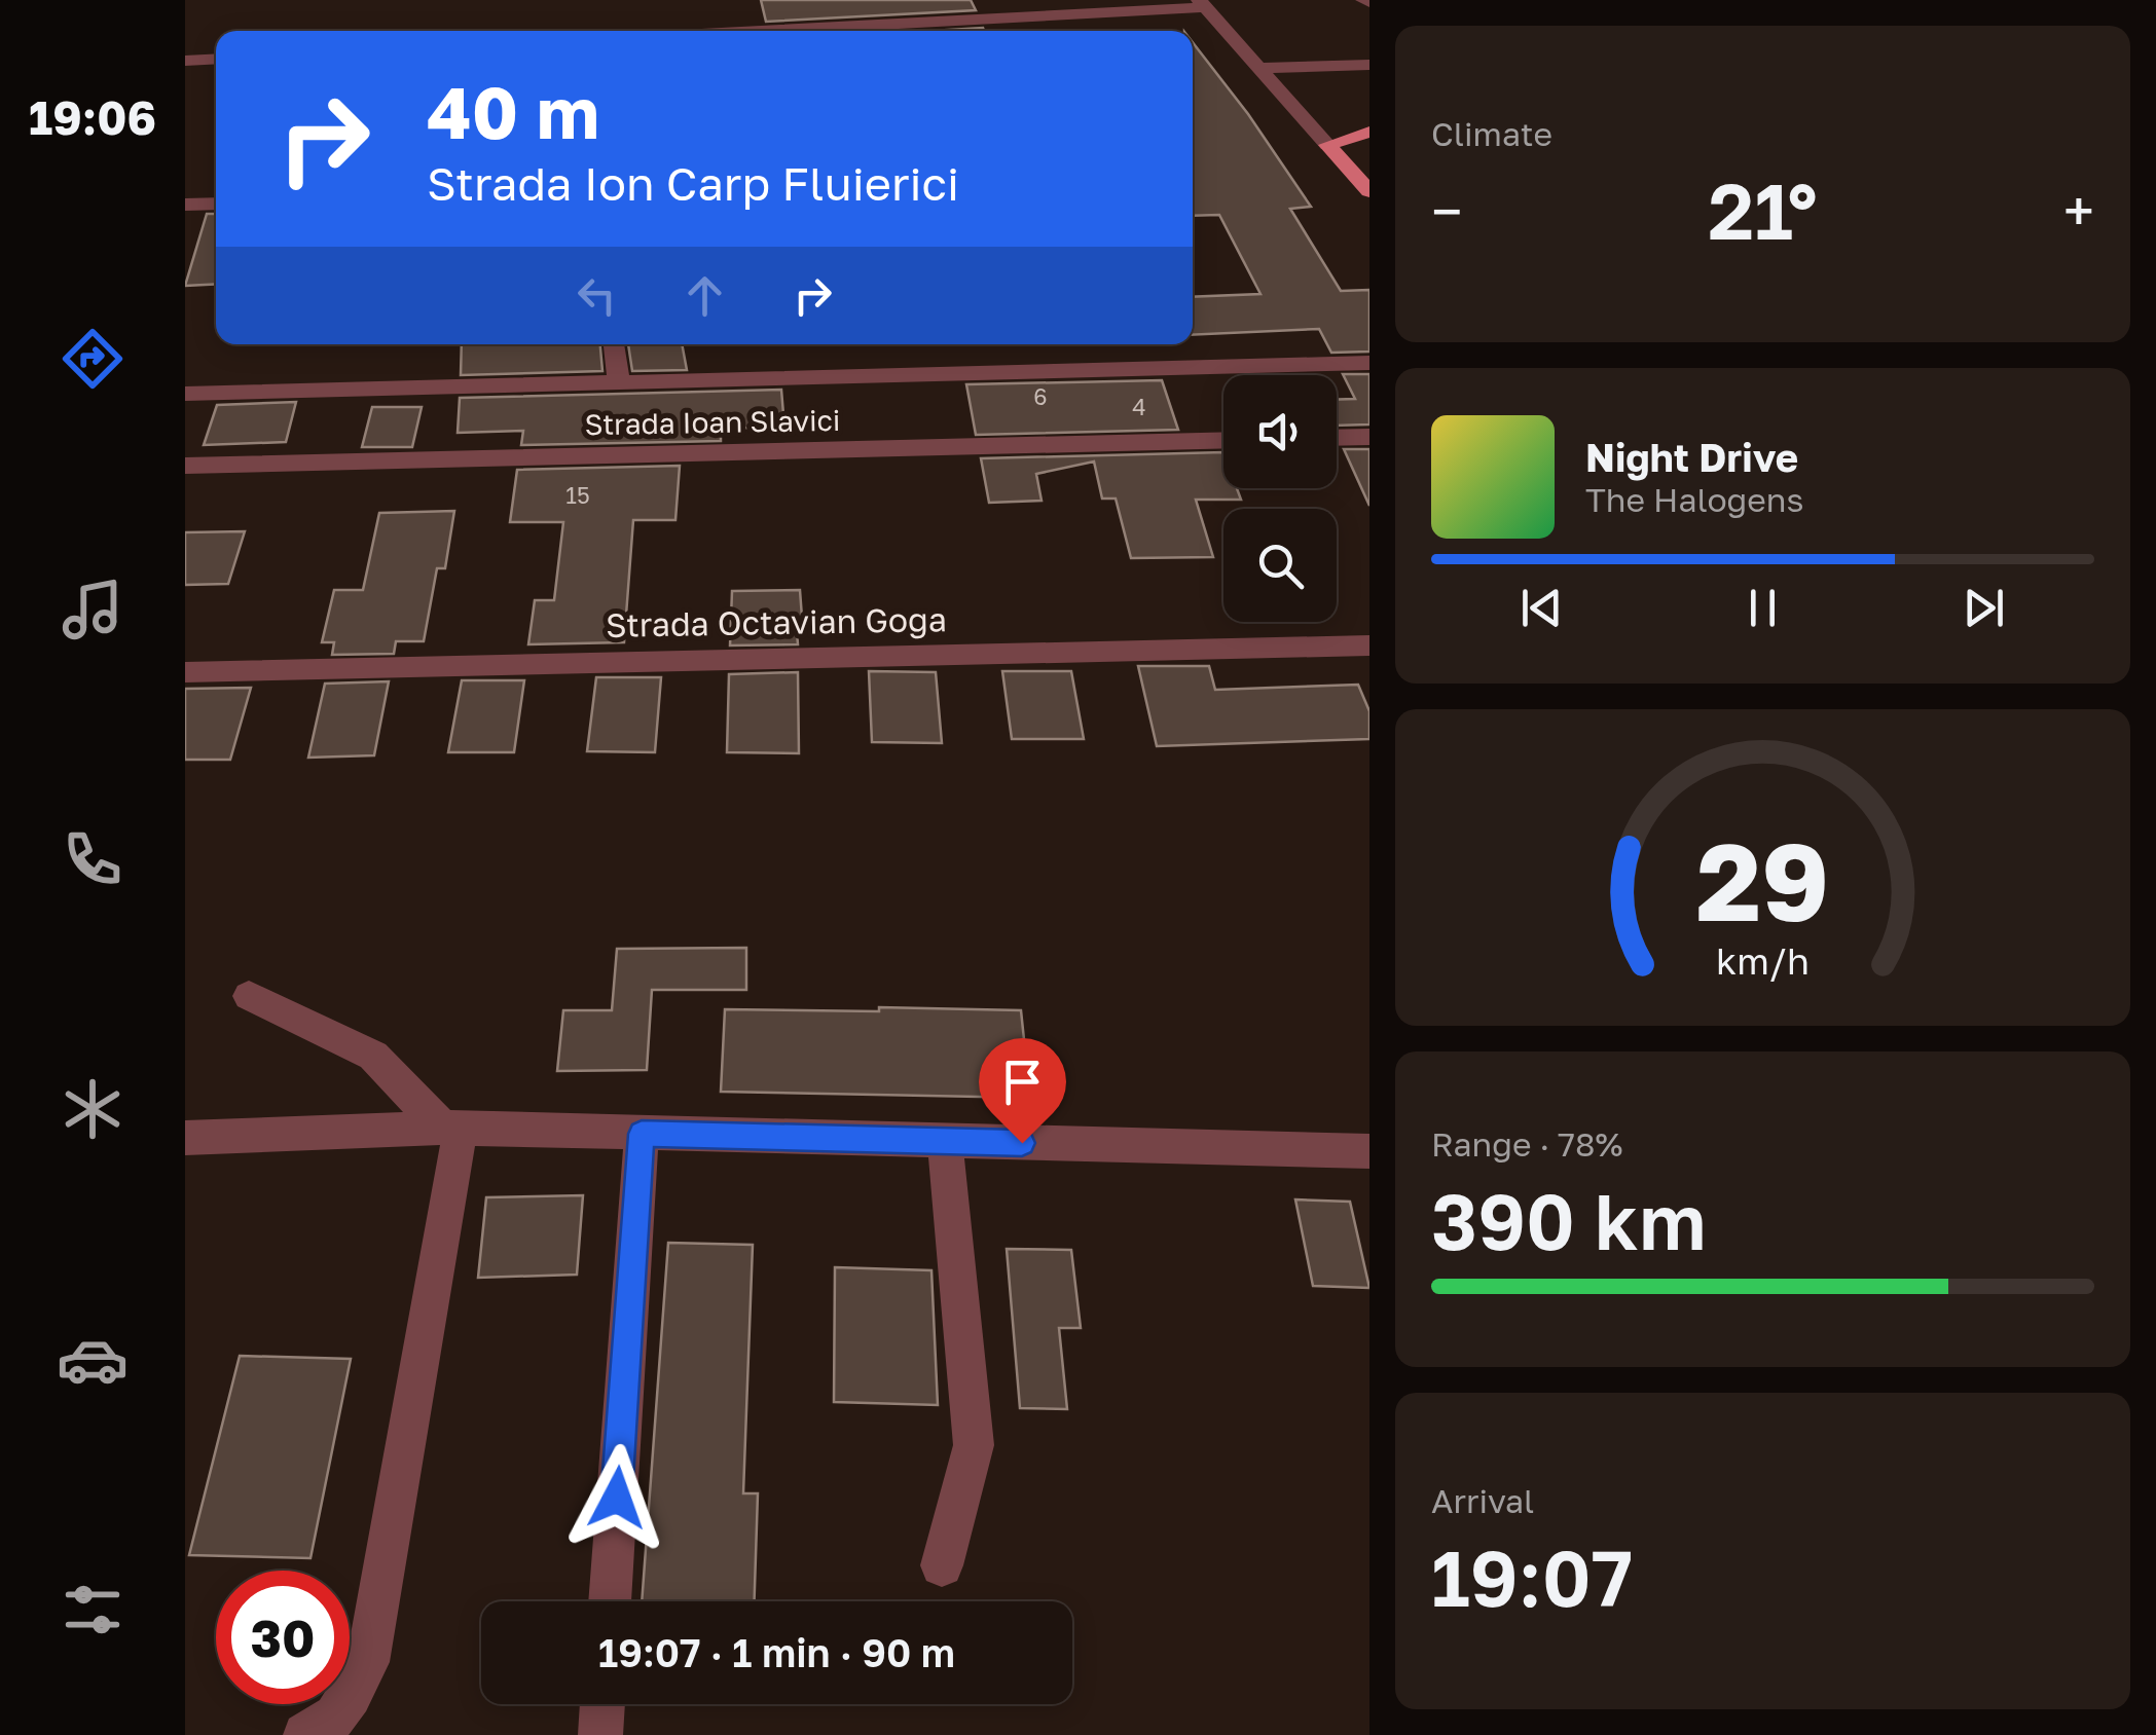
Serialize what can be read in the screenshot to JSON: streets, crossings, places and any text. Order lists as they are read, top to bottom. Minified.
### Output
{"streets":{"street":["Strada Ioan Slavici","Strada Octavian Goga"]},"house_numbers":["6","4","15"],"page":{"tabs":"19:06","tile":["Climate",["Range · 78%","390 km"],["Arrival","19:07"]],"turn":["40 m","Strada Ion Carp Fluierici"],"heat":["−","21°","+"],"song":["Night Drive","The Halogens"],"limit":"30","trip":"19:07 · 1 min · 90 m","gauge":["29","km/h"]}}
